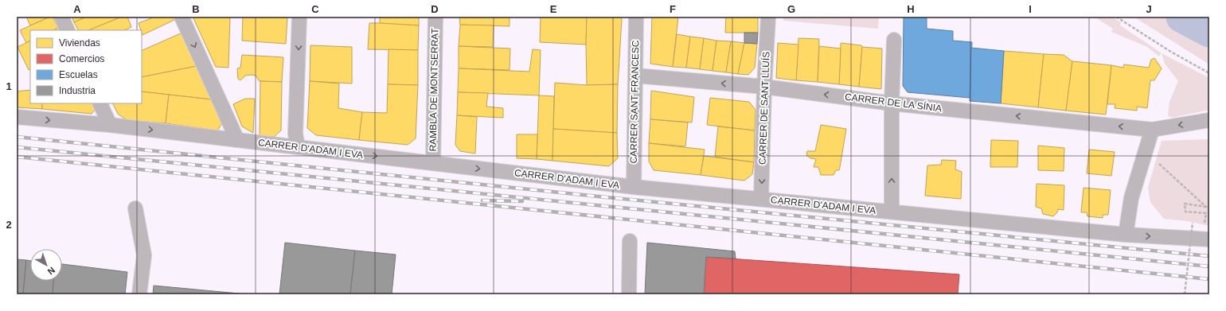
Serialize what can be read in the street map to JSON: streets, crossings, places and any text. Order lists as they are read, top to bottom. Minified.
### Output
{"streets":{"street":["RAMBLA DE MONTSERRAT","CARRER SANT FRANCESC","CARRER DE LA SÍNIA","CARRER DE SANT LLUÍS","CARRER D'ADAM I EVA"]},"crossings":[["RAMBLA DE MONTSERRAT","CARRER D'ADAM I EVA"],["CARRER SANT FRANCESC","CARRER DE LA SÍNIA"],["CARRER SANT FRANCESC","CARRER D'ADAM I EVA"],["CARRER DE LA SÍNIA","CARRER DE SANT LLUÍS"],["CARRER DE SANT LLUÍS","CARRER D'ADAM I EVA"]],"one_way":["CARRER DE LA SÍNIA","CARRER D'ADAM I EVA"],"legend":["Viviendas","Comercios","Escuelas","Industria"],"north":"bottom right","grid":{"columns":["A","B","C","D","E","F","G","H","I","J"],"rows":["1","2"]}}
